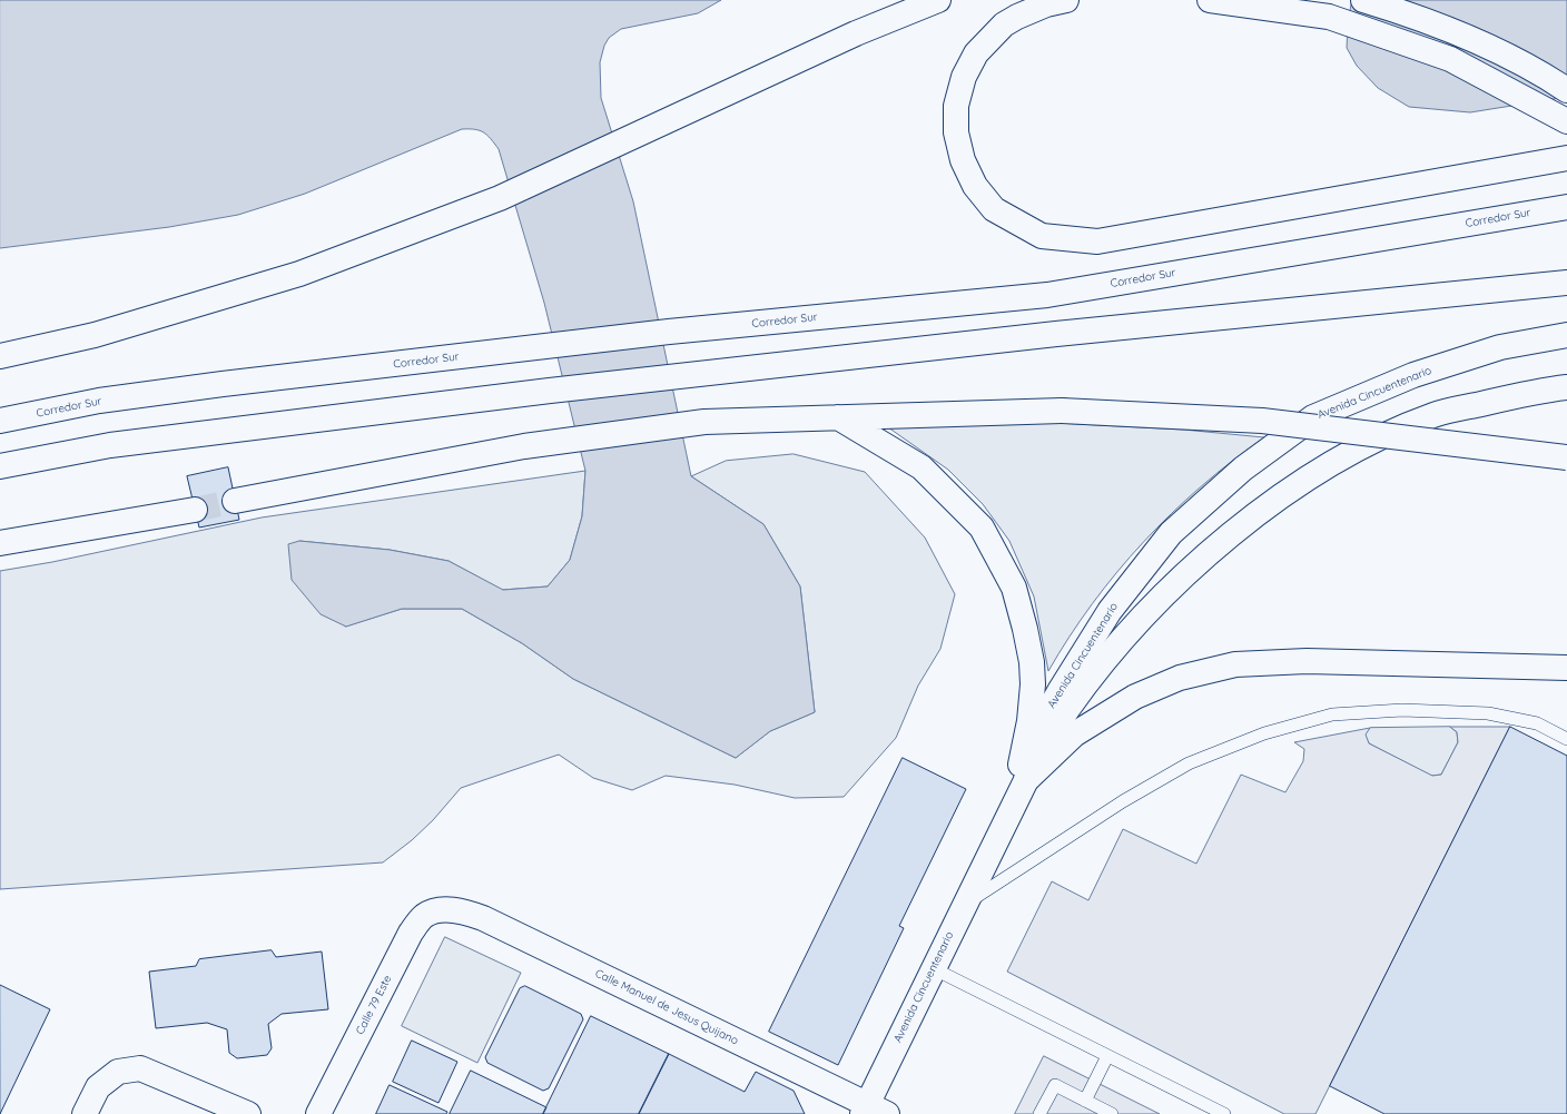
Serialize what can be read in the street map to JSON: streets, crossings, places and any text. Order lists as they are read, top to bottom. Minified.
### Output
{"streets":{"main road":["Corredor Sur","Avenida Cincuentenario","Calle 79 Este","Calle Manuel de Jesus Quijano"]},"crossings":[["Avenida Cincuentenario","Calle Manuel de Jesus Quijano"],["Calle 79 Este","Calle Manuel de Jesus Quijano"]]}
